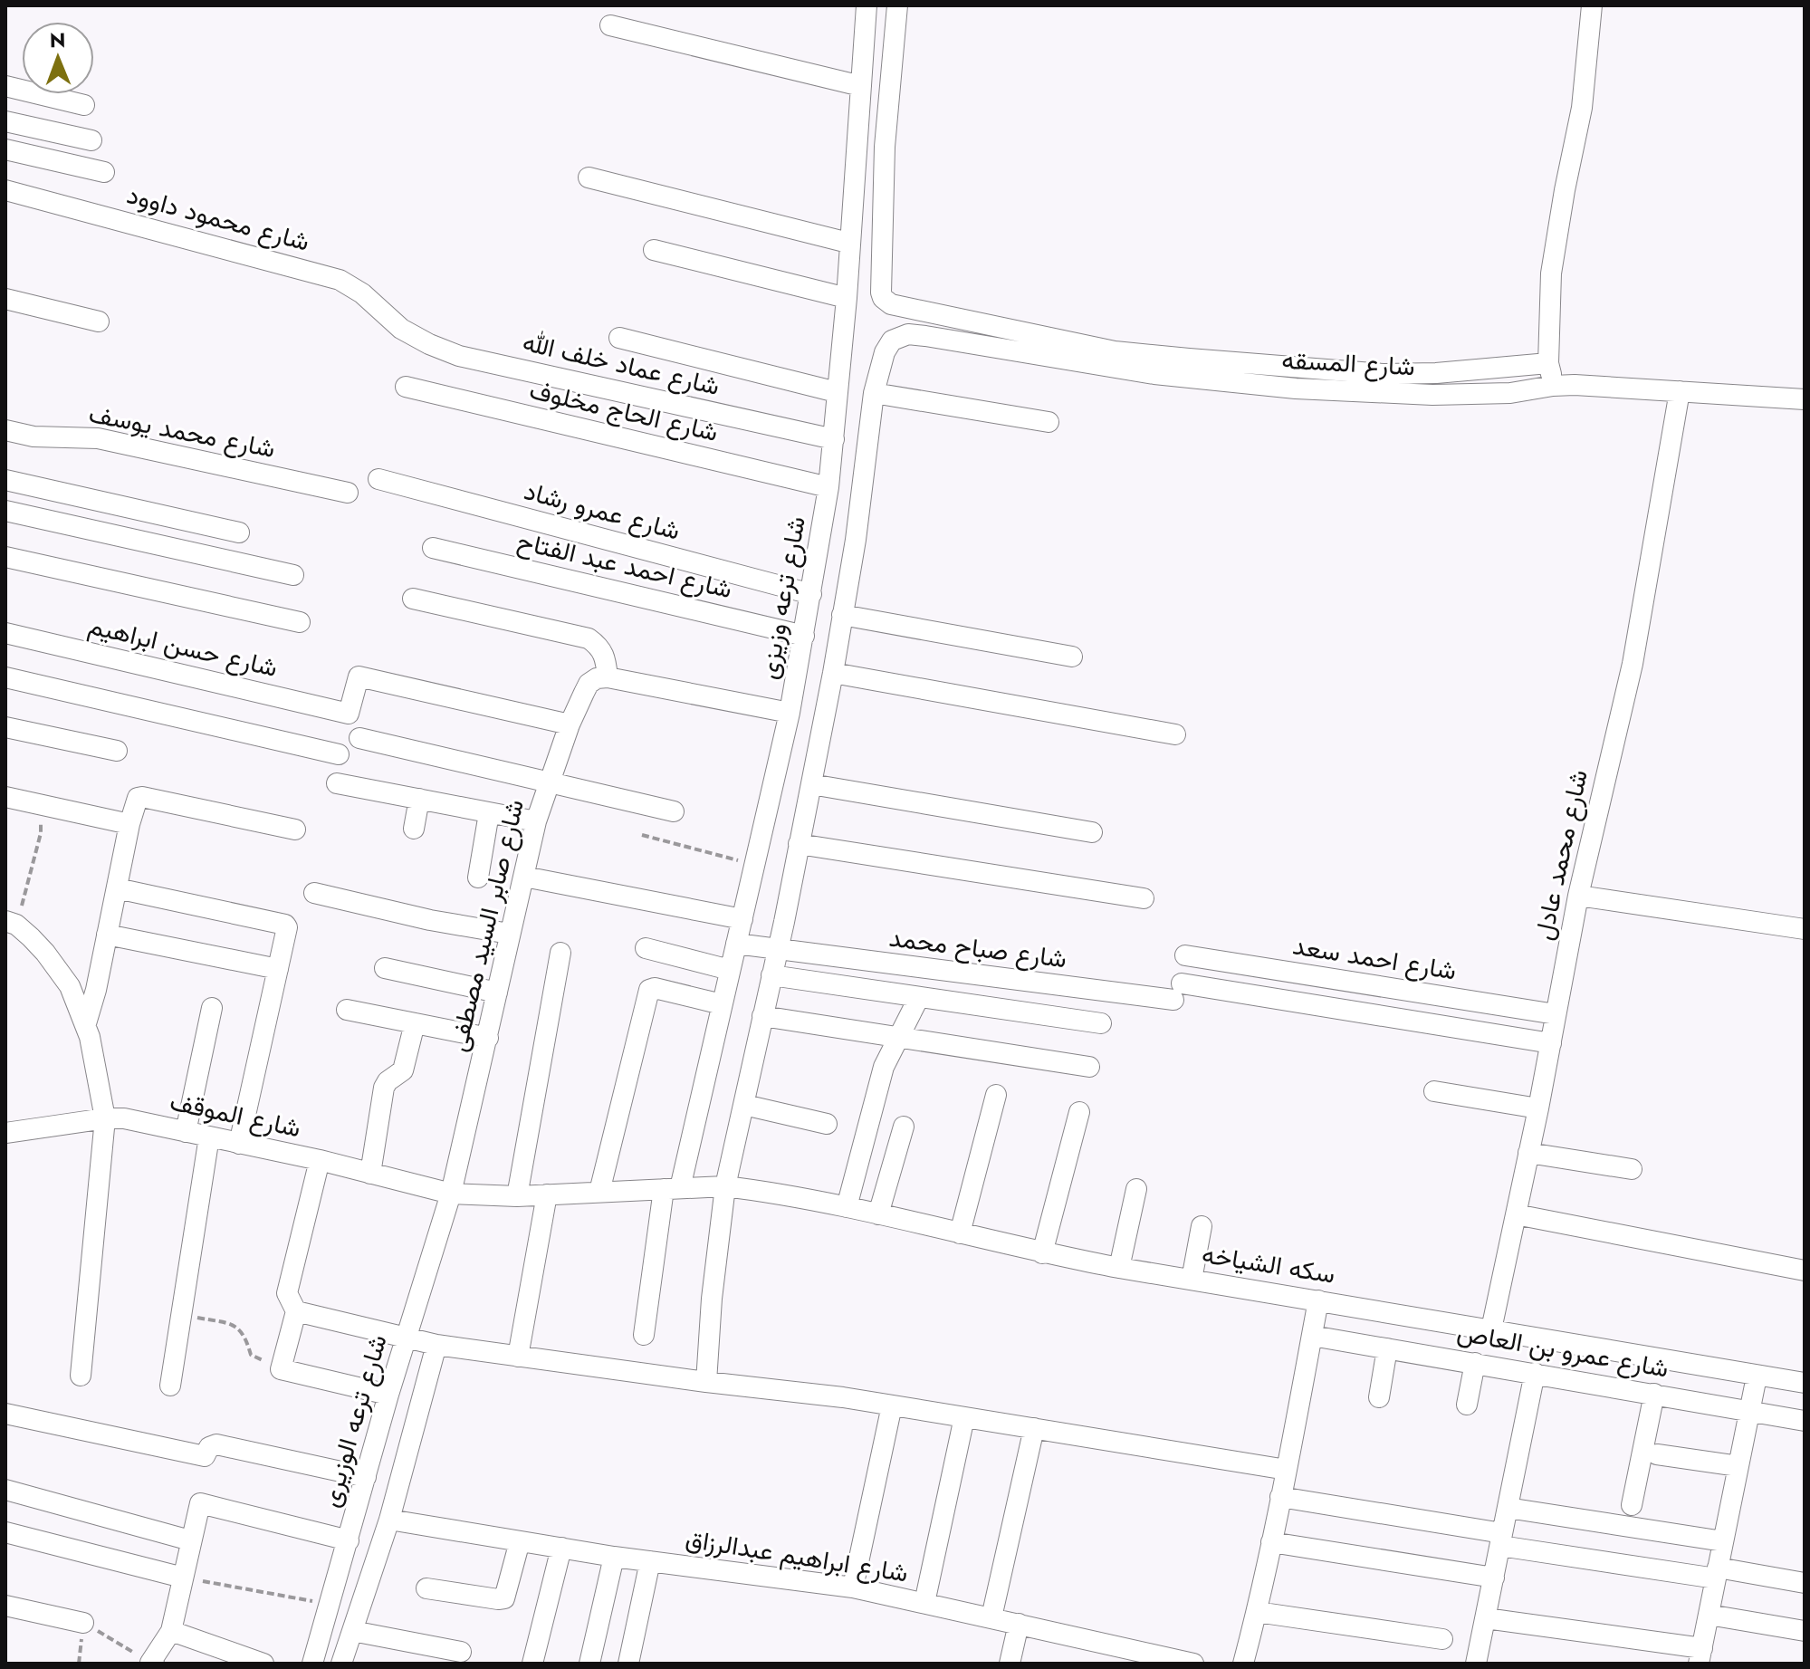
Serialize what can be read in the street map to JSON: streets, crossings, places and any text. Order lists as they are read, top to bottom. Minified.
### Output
{"streets":{"street":["شارع محمود داوود","شارع المسقه","شارع عماد خلف الله","شارع الحاج مخلوف","شارع محمد يوسف","شارع عمرو رشاد","شارع احمد عبد الفتاح","شارع ترعه وزيزى","شارع حسن ابراهيم","شارع محمد عادل","شارع صابر السيد مصطفى","شارع صباح محمد","شارع احمد سعد","شارع الموقف","سكه الشياخه","شارع عمرو بن العاص","شارع ترعه الوزيرى","شارع ابراهيم عبدالرزاق"]},"crossings":[["شارع محمود داوود","شارع عماد خلف الله"],["شارع المسقه","شارع محمد عادل"],["شارع عماد خلف الله","شارع ترعه وزيزى"],["شارع الحاج مخلوف","شارع ترعه وزيزى"],["شارع عمرو رشاد","شارع ترعه وزيزى"],["شارع احمد عبد الفتاح","شارع ترعه وزيزى"],["شارع ترعه وزيزى","شارع صباح محمد"],["شارع حسن ابراهيم","شارع صابر السيد مصطفى"],["شارع محمد عادل","شارع صباح محمد"],["شارع محمد عادل","شارع احمد سعد"],["شارع محمد عادل","سكه الشياخه"],["شارع محمد عادل","شارع عمرو بن العاص"],["شارع صابر السيد مصطفى","شارع الموقف"],["شارع صابر السيد مصطفى","شارع ترعه الوزيرى"],["شارع الموقف","شارع ترعه الوزيرى"]],"north":"top"}
